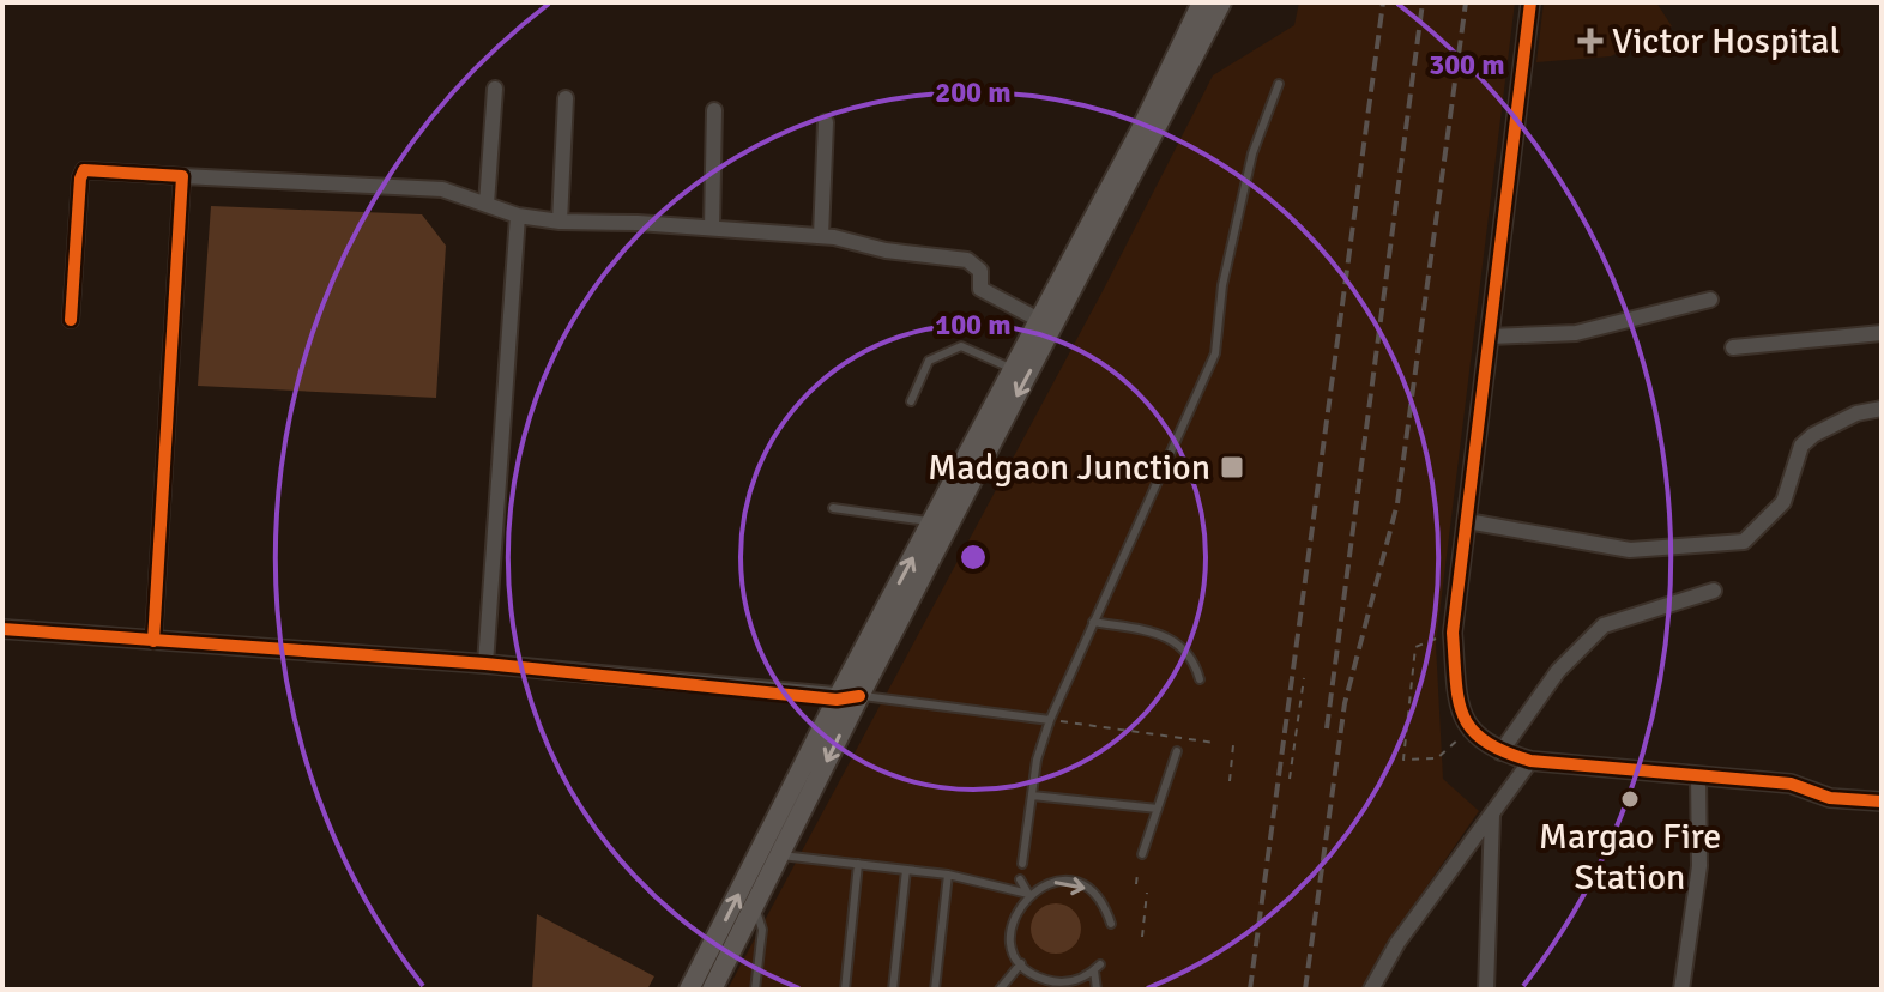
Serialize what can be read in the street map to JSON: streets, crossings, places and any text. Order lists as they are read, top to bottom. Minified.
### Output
{"places":{"health":["Victor Hospital"],"transit":["Madgaon Junction"],"other":["Margao Fire Station"]},"rings":["300 m","200 m","100 m"]}
